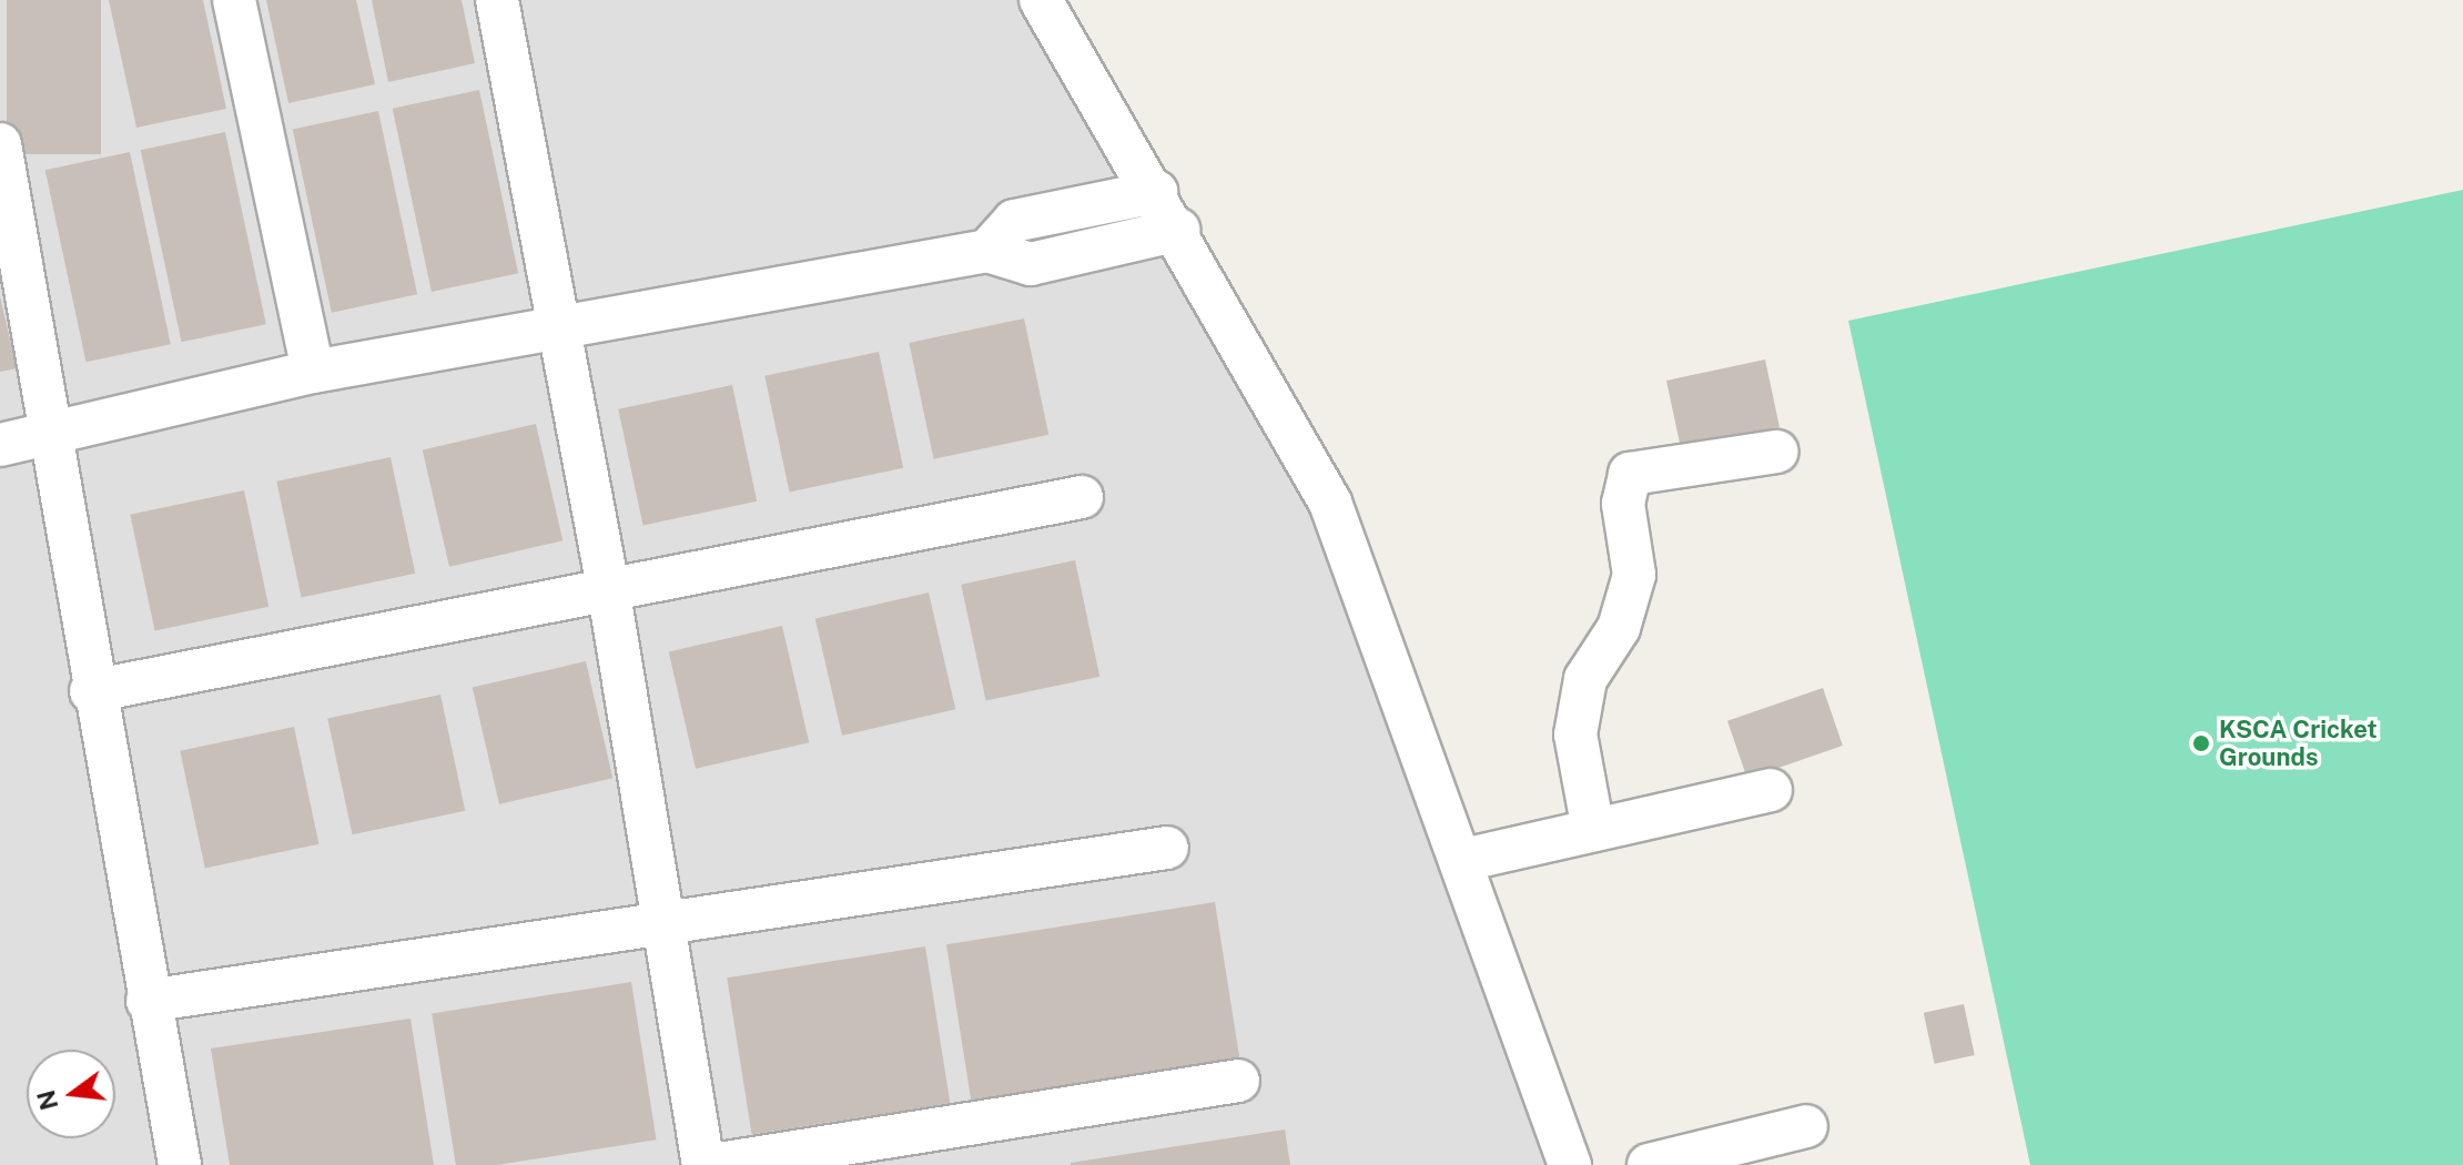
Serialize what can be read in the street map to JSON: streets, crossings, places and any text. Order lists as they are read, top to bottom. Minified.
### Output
{"places":["KSCA Cricket Grounds"],"north":"left"}
